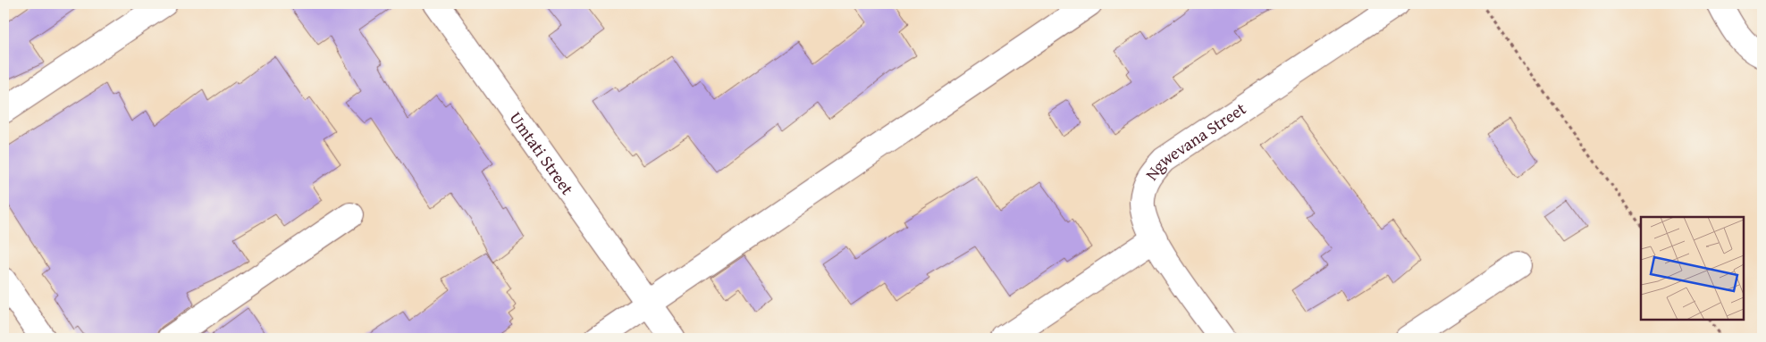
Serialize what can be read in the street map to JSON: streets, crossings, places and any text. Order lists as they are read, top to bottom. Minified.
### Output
{"streets":{"street":["Ngwevana Street","Umtati Street"]}}
